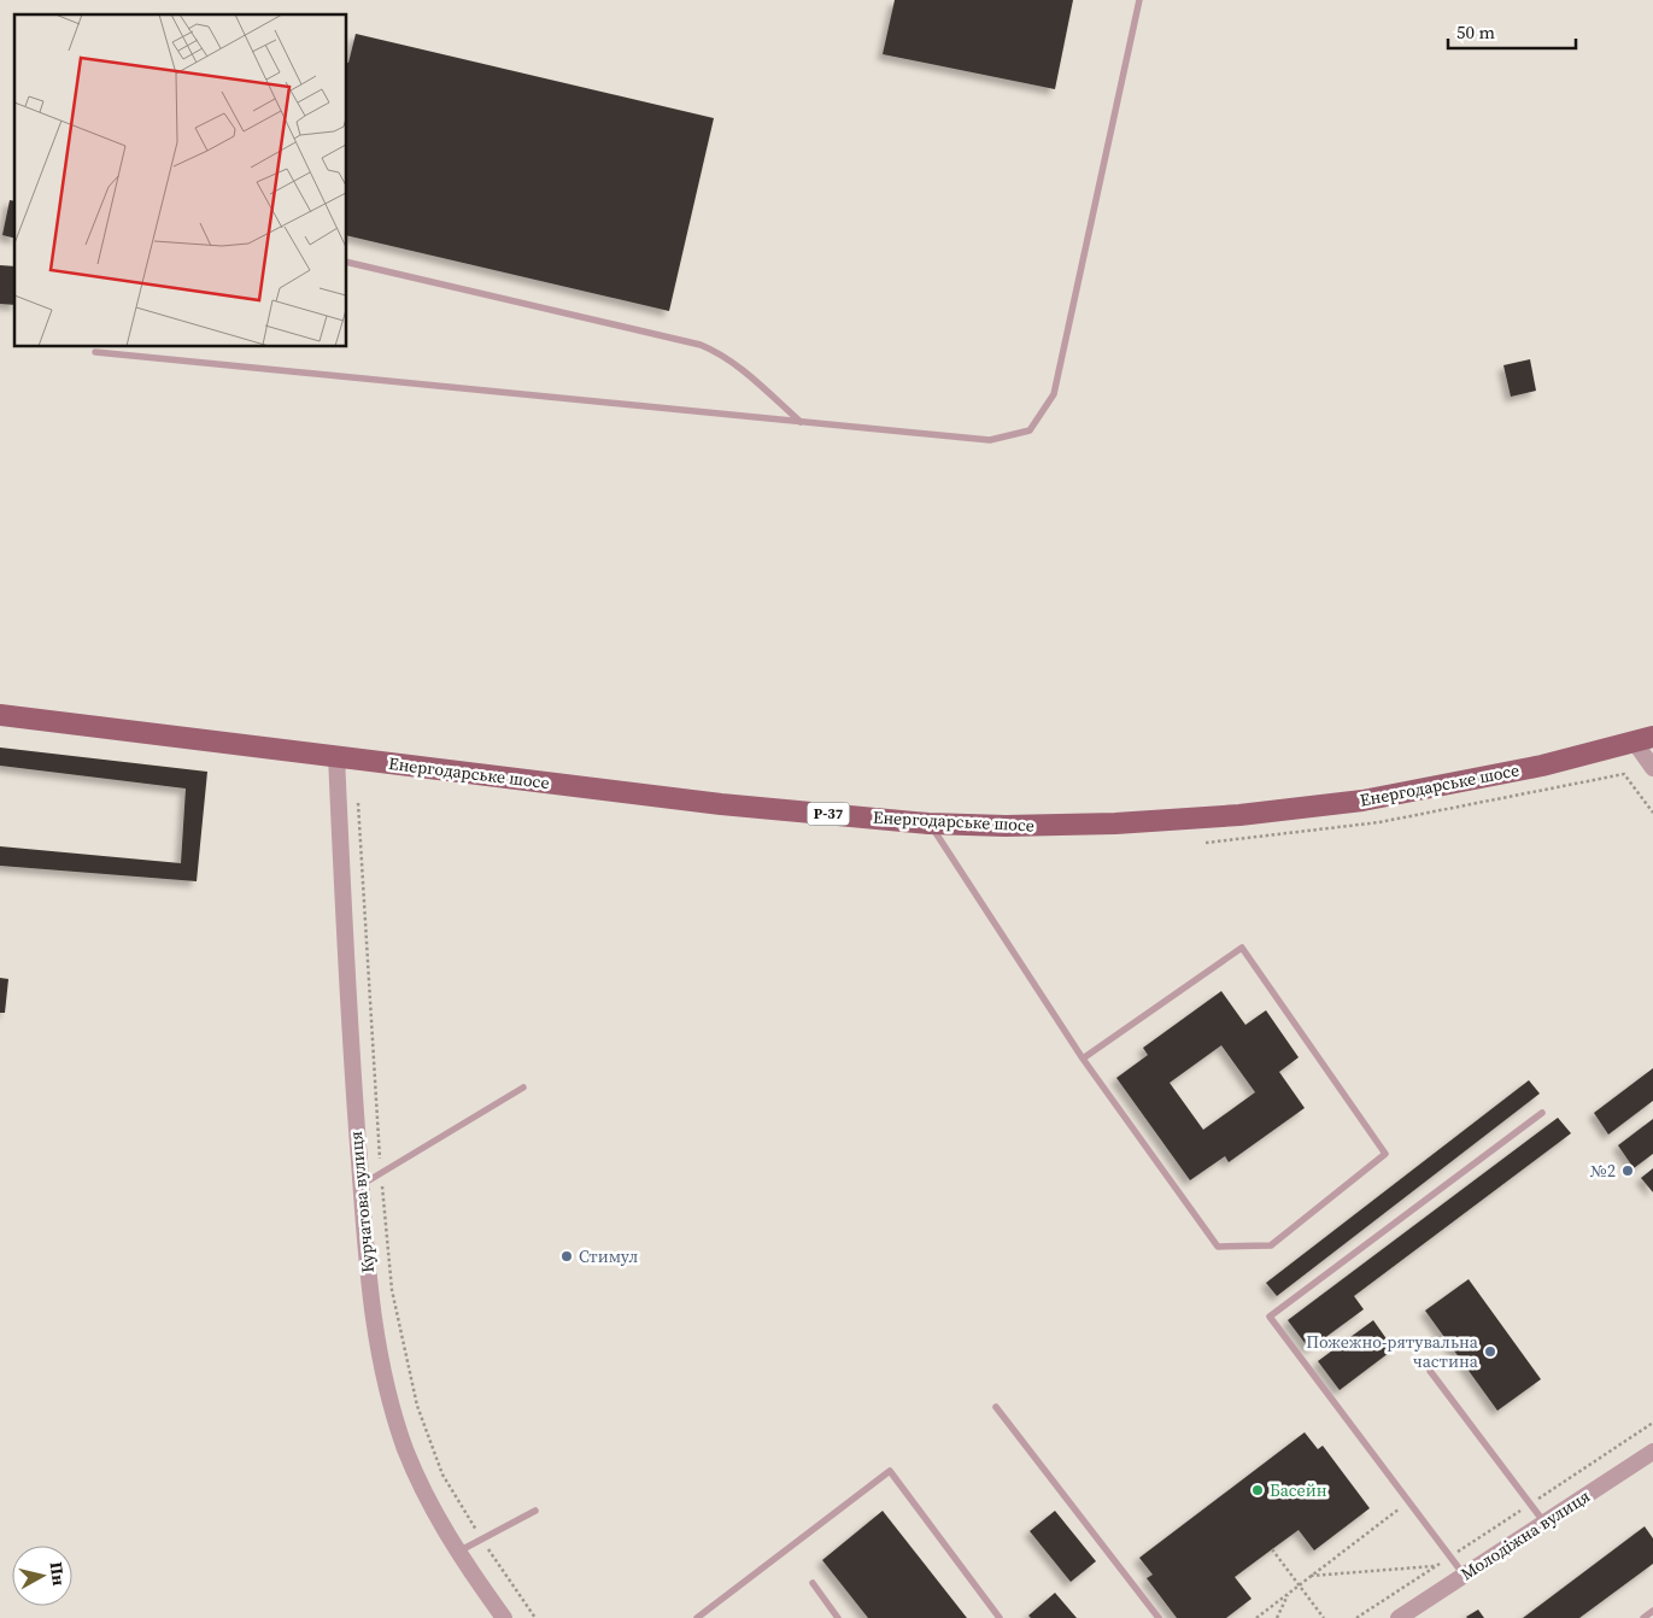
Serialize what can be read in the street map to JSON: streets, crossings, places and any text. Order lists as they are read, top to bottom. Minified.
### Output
{"streets":{"main road":["Енергодарське шосе","Р-37"],"street":["Курчатова вулиця","Молодіжна вулиця"]},"crossings":[["Енергодарське шосе","Курчатова вулиця"]],"places":["№2","Стимул","Пожежно-рятувальна частина","Басейн"],"scale_bar":"50 m","north":"right"}
